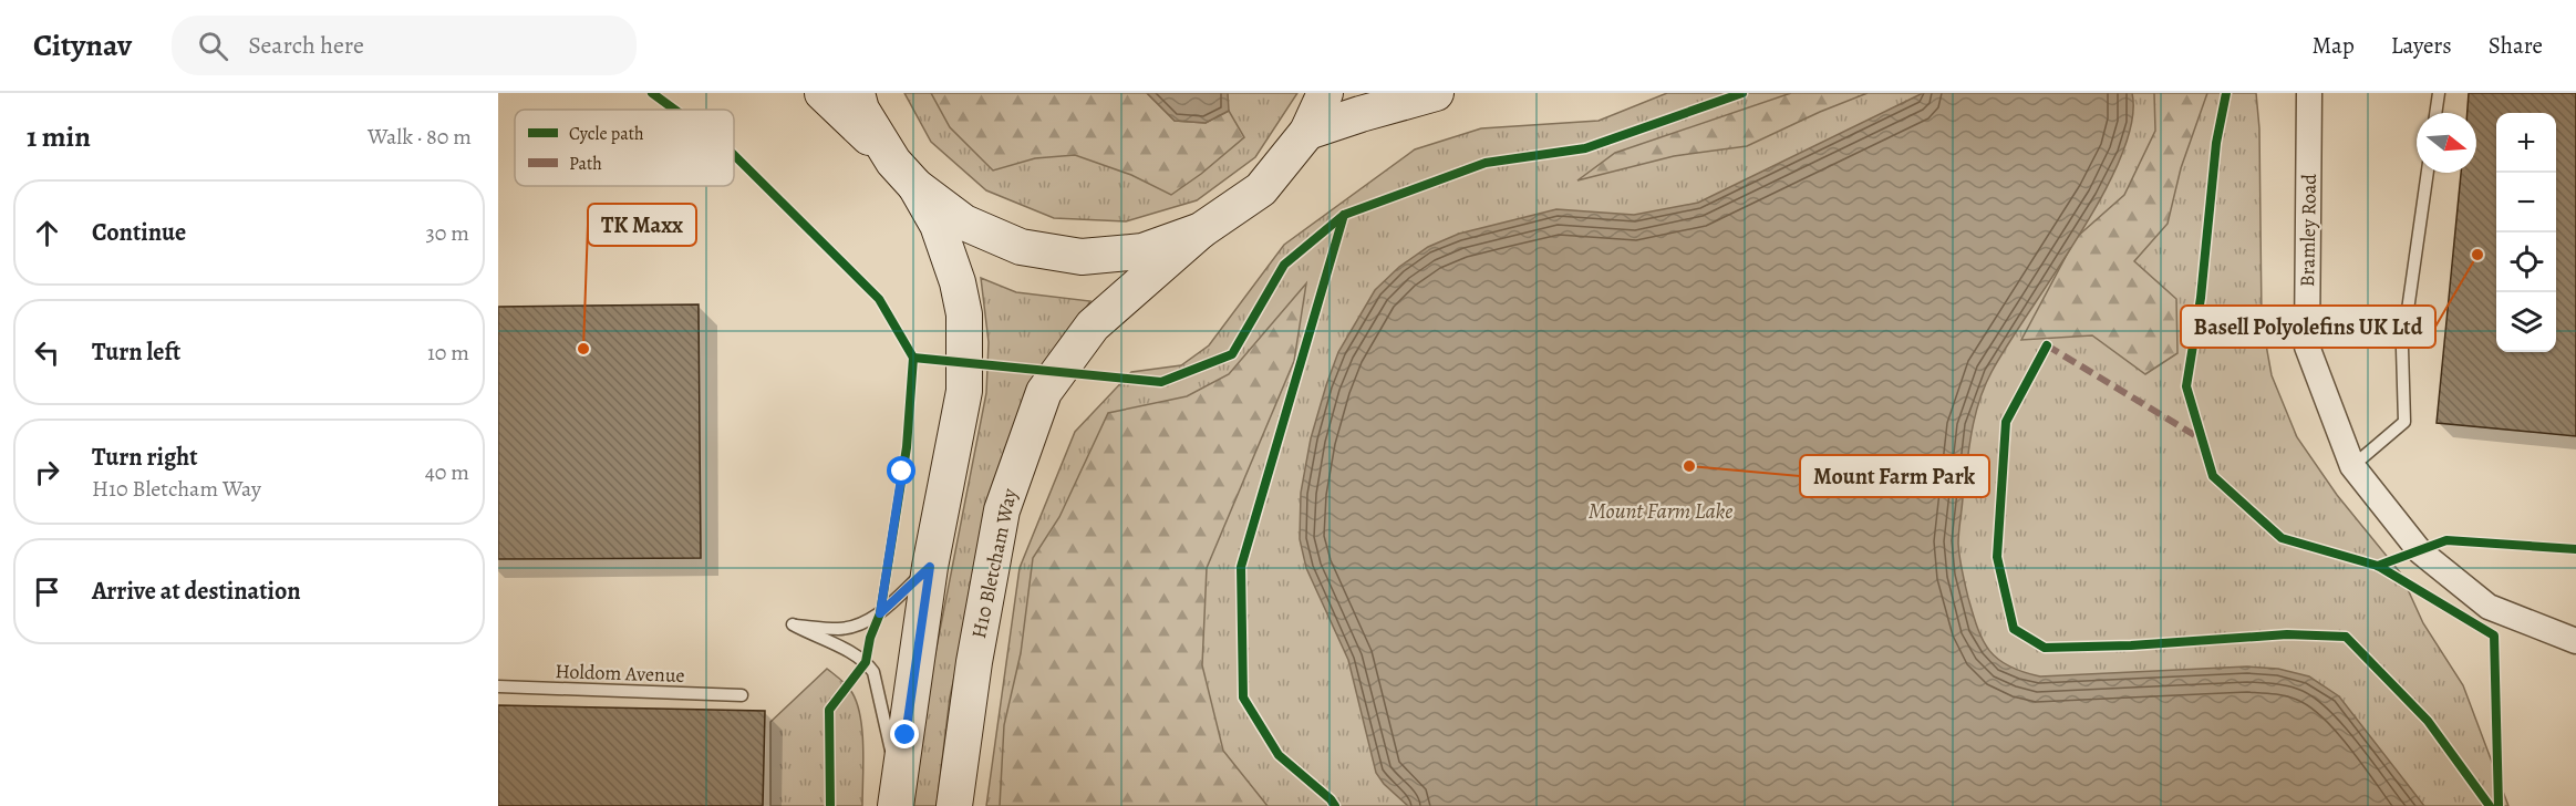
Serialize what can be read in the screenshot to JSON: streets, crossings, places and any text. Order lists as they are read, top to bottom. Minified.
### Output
{"streets":{"street":["Bramley Road","H10 Bletcham Way"],"lane":["Holdom Avenue"]},"water":["Mount Farm Lake"],"places":["Basell Polyolefins UK Ltd","TK Maxx","Mount Farm Park"],"legend":["Cycle path","Path"],"north":"right","page":{"header":"Citynav","search":"Search here","nav":["Map","Layers","Share"],"heading":["1 min","Walk · 80 m"],"map_buttons":["+","−"],"list":[["Continue","30 m"],["Turn left","10 m"],["Turn right","H10 Bletcham Way","40 m"],"Arrive at destination"]}}
